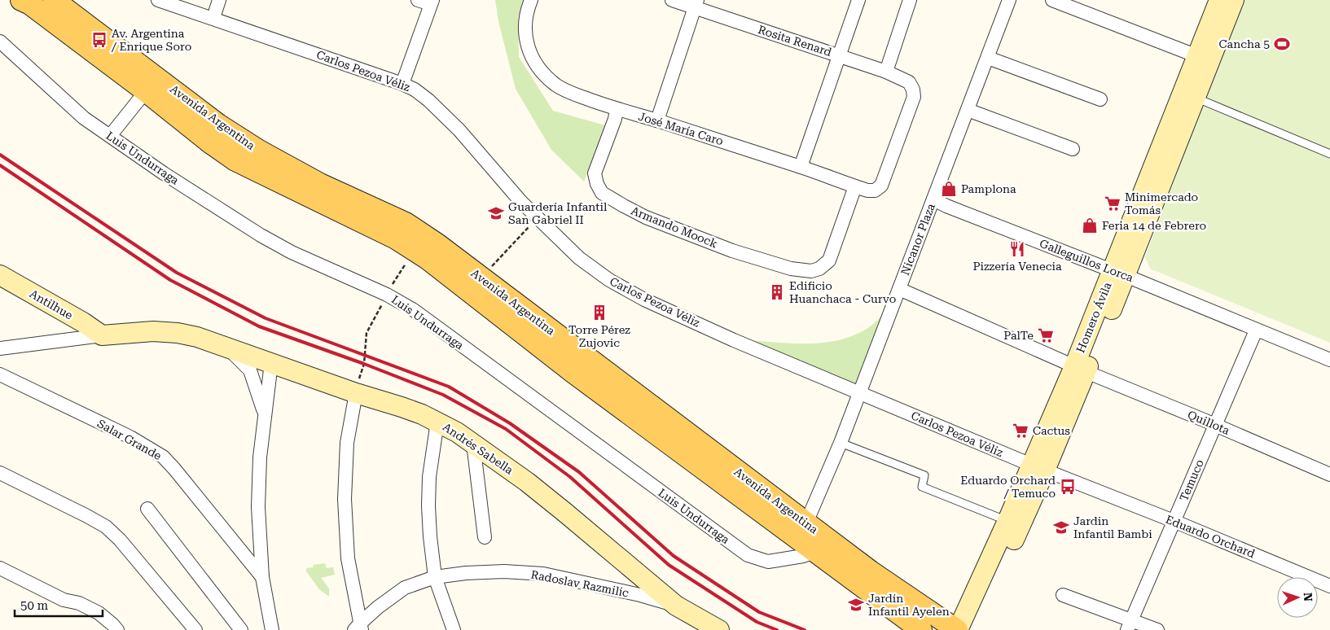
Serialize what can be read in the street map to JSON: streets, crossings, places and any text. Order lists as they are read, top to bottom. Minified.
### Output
{"streets":{"main road":["Avenida Argentina","Antilhue","Homero Ávila","Andrés Sabella"],"street":["Rosita Renard","Carlos Pezoa Véliz","José María Caro","Luis Undurraga","Armando Moock","Nicanor Plaza","Galleguillos Lorca","Quillota","Salar Grande","Temuco","Eduardo Orchard","Radoslav Razmilic"]},"crossings":[["Rosita Renard","José María Caro"],["Carlos Pezoa Véliz","Nicanor Plaza"],["Carlos Pezoa Véliz","Homero Ávila"],["Carlos Pezoa Véliz","Eduardo Orchard"],["Avenida Argentina","Luis Undurraga"],["Avenida Argentina","Nicanor Plaza"],["Avenida Argentina","Homero Ávila"],["José María Caro","Armando Moock"],["Nicanor Plaza","Galleguillos Lorca"],["Nicanor Plaza","Quillota"],["Galleguillos Lorca","Homero Ávila"],["Galleguillos Lorca","Temuco"],["Antilhue","Andrés Sabella"],["Homero Ávila","Quillota"],["Homero Ávila","Eduardo Orchard"],["Quillota","Temuco"],["Andrés Sabella","Radoslav Razmilic"],["Temuco","Eduardo Orchard"]],"places":{"bus stop":["Av. Argentina / Enrique Soro","Eduardo Orchard / Temuco"],"sports":["Cancha 5"],"shop":["Pamplona","Feria 14 de Febrero"],"supermarket":["Minimercado Tomás","PalTe","Cactus"],"school or university":["Guardería Infantil San Gabriel II","Jardin Infantil Bambi","Jardín Infantil Ayelen"],"restaurant":["Pizzería Venecia"],"building":["Edificio Huanchaca - Curvo","Torre Pérez Zujovic"]},"scale_bar":"50 m","north":"right"}
